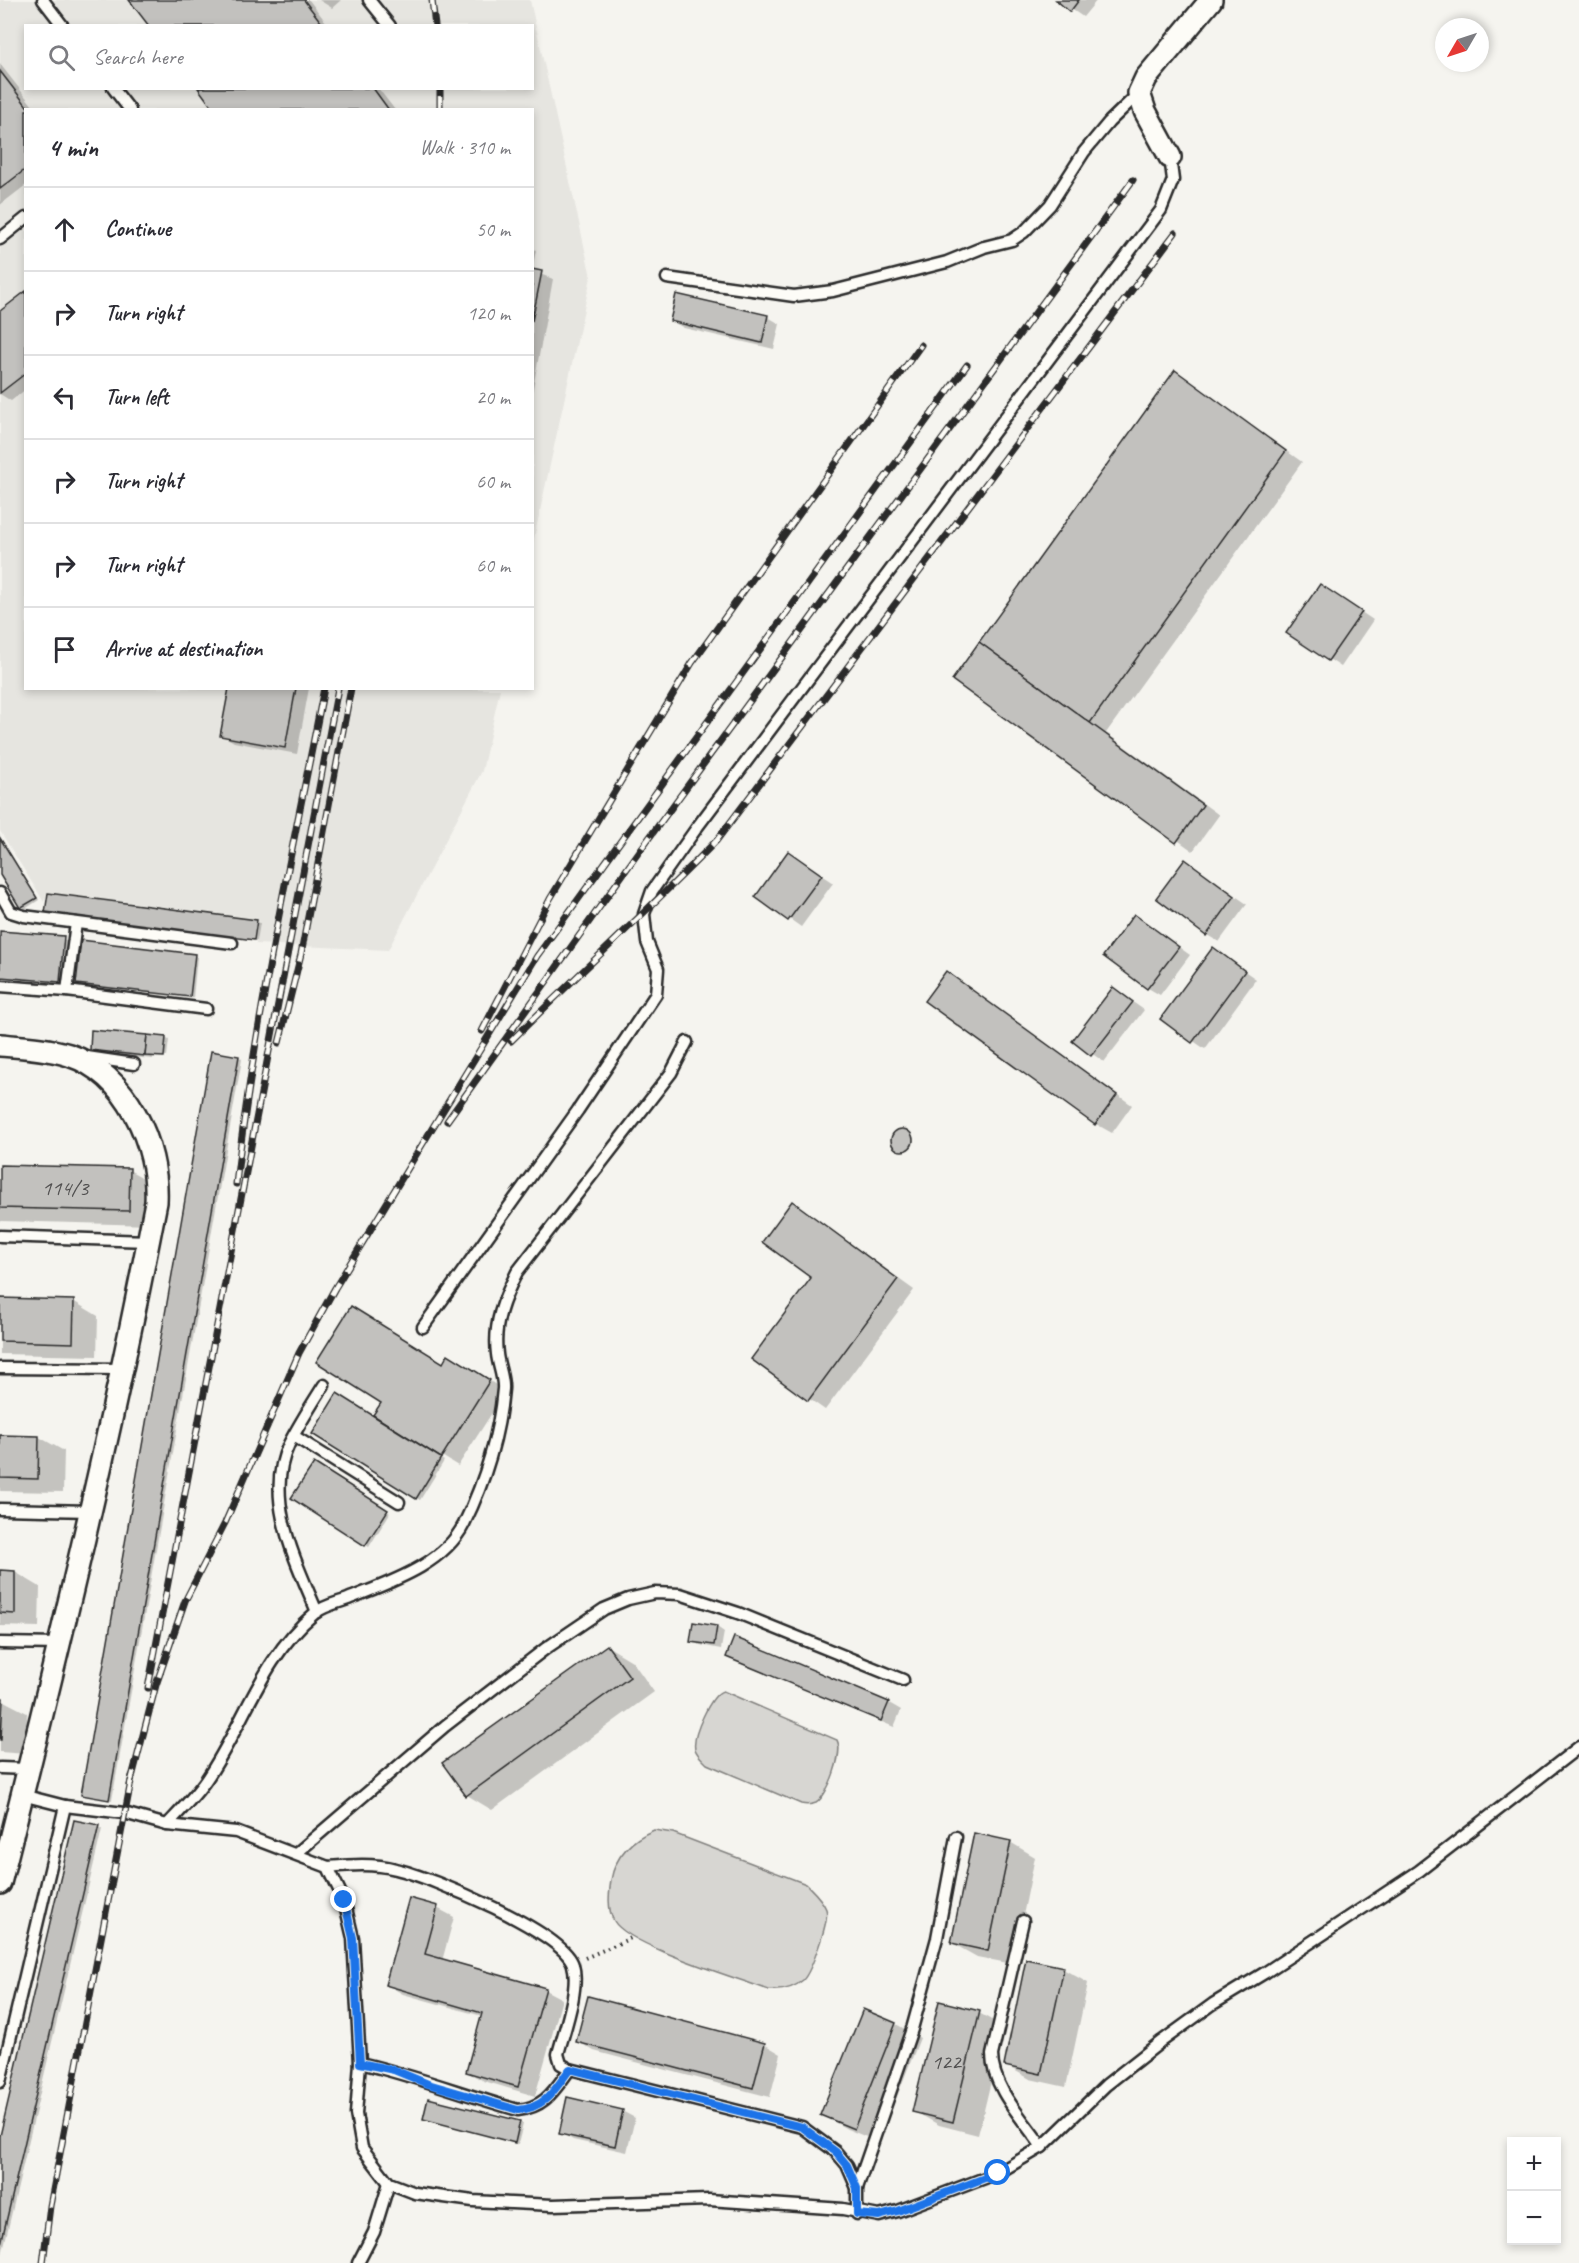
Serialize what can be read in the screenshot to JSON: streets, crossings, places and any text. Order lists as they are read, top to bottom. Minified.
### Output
{"house_numbers":["114/3","122"],"north":"bottom left","page":{"search":"Search here","heading":["4 min","Walk · 310 m"],"list":[["Continue","50 m"],["Turn right","120 m"],["Turn left","20 m"],["Turn right","60 m"],["Turn right","60 m"],"Arrive at destination"],"map_buttons":["+","−"]}}
